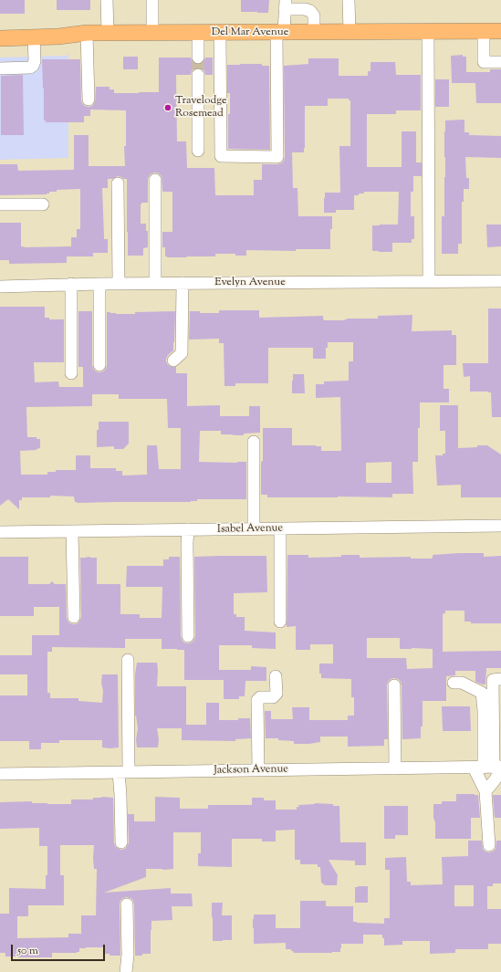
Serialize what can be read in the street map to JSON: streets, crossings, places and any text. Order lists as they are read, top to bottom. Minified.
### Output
{"streets":{"main road":["Del Mar Avenue"],"street":["Evelyn Avenue","Isabel Avenue","Jackson Avenue"]},"places":["Travelodge Rosemead"],"scale_bar":"50 m"}
